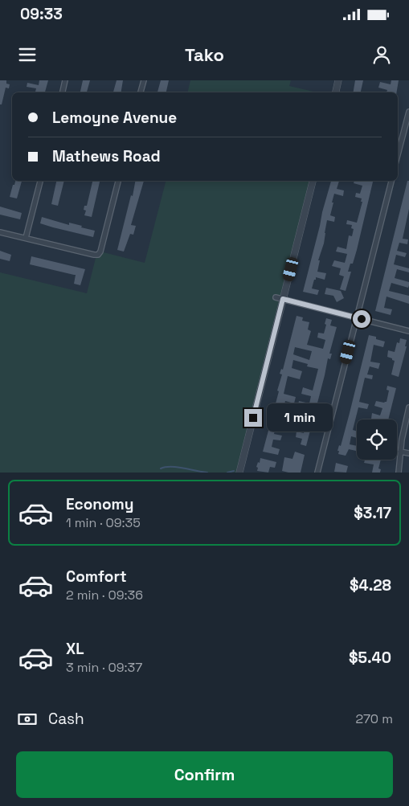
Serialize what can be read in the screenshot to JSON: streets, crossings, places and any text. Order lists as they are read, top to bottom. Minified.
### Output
{"page":{"status":"09:33","header":"Tako","banner":["Lemoyne Avenue","Mathews Road"],"bubble":"1 min","list":[{"name":"Economy","note":"1 min · 09:35","value":"$3.17"},{"name":"Comfort","note":"2 min · 09:36","value":"$4.28"},{"name":"XL","note":"3 min · 09:37","value":"$5.40"}],"pay":["Cash","270 m"],"buttons":"Confirm"}}
